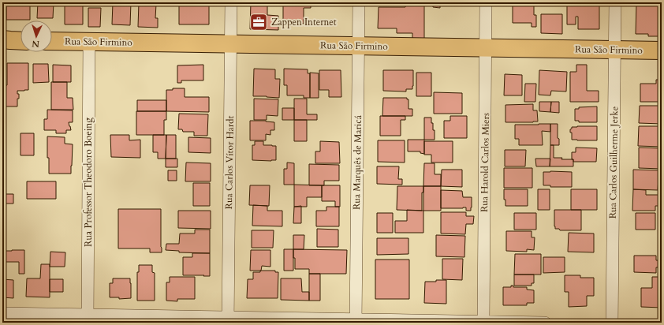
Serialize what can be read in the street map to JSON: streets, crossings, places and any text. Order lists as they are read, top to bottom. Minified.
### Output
{"streets":{"main road":["Rua São Firmino"],"street":["Rua Carlos Vítor Hardt","Rua Marquês de Maricá","Rua Harold Carlos Miers","Rua Carlos Guilherme Jerke","Rua Professor Theodoro Boeing"]},"crossings":[["Rua São Firmino","Rua Carlos Vítor Hardt"],["Rua São Firmino","Rua Marquês de Maricá"],["Rua São Firmino","Rua Harold Carlos Miers"],["Rua São Firmino","Rua Carlos Guilherme Jerke"],["Rua São Firmino","Rua Professor Theodoro Boeing"]],"places":{"office":["Zappen Internet"]},"north":"bottom"}
